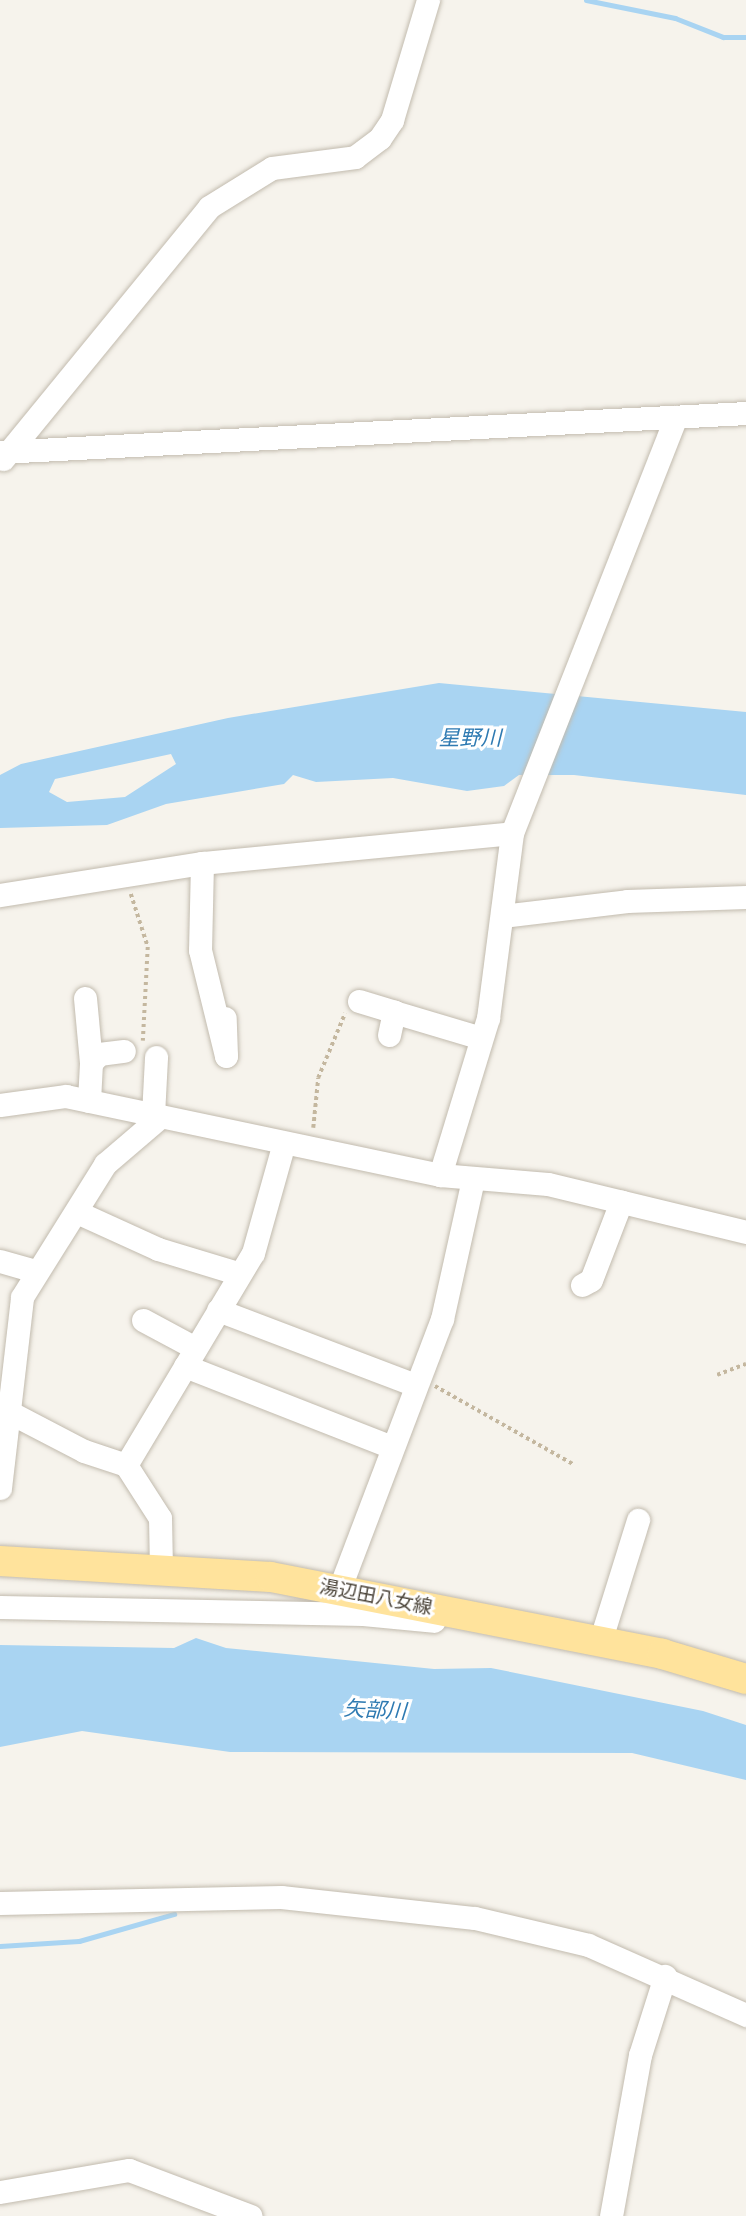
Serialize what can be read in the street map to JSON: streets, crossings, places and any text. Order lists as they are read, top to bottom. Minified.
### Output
{"streets":{"main road":["湯辺田八女線"]},"water":["星野川","矢部川"]}
